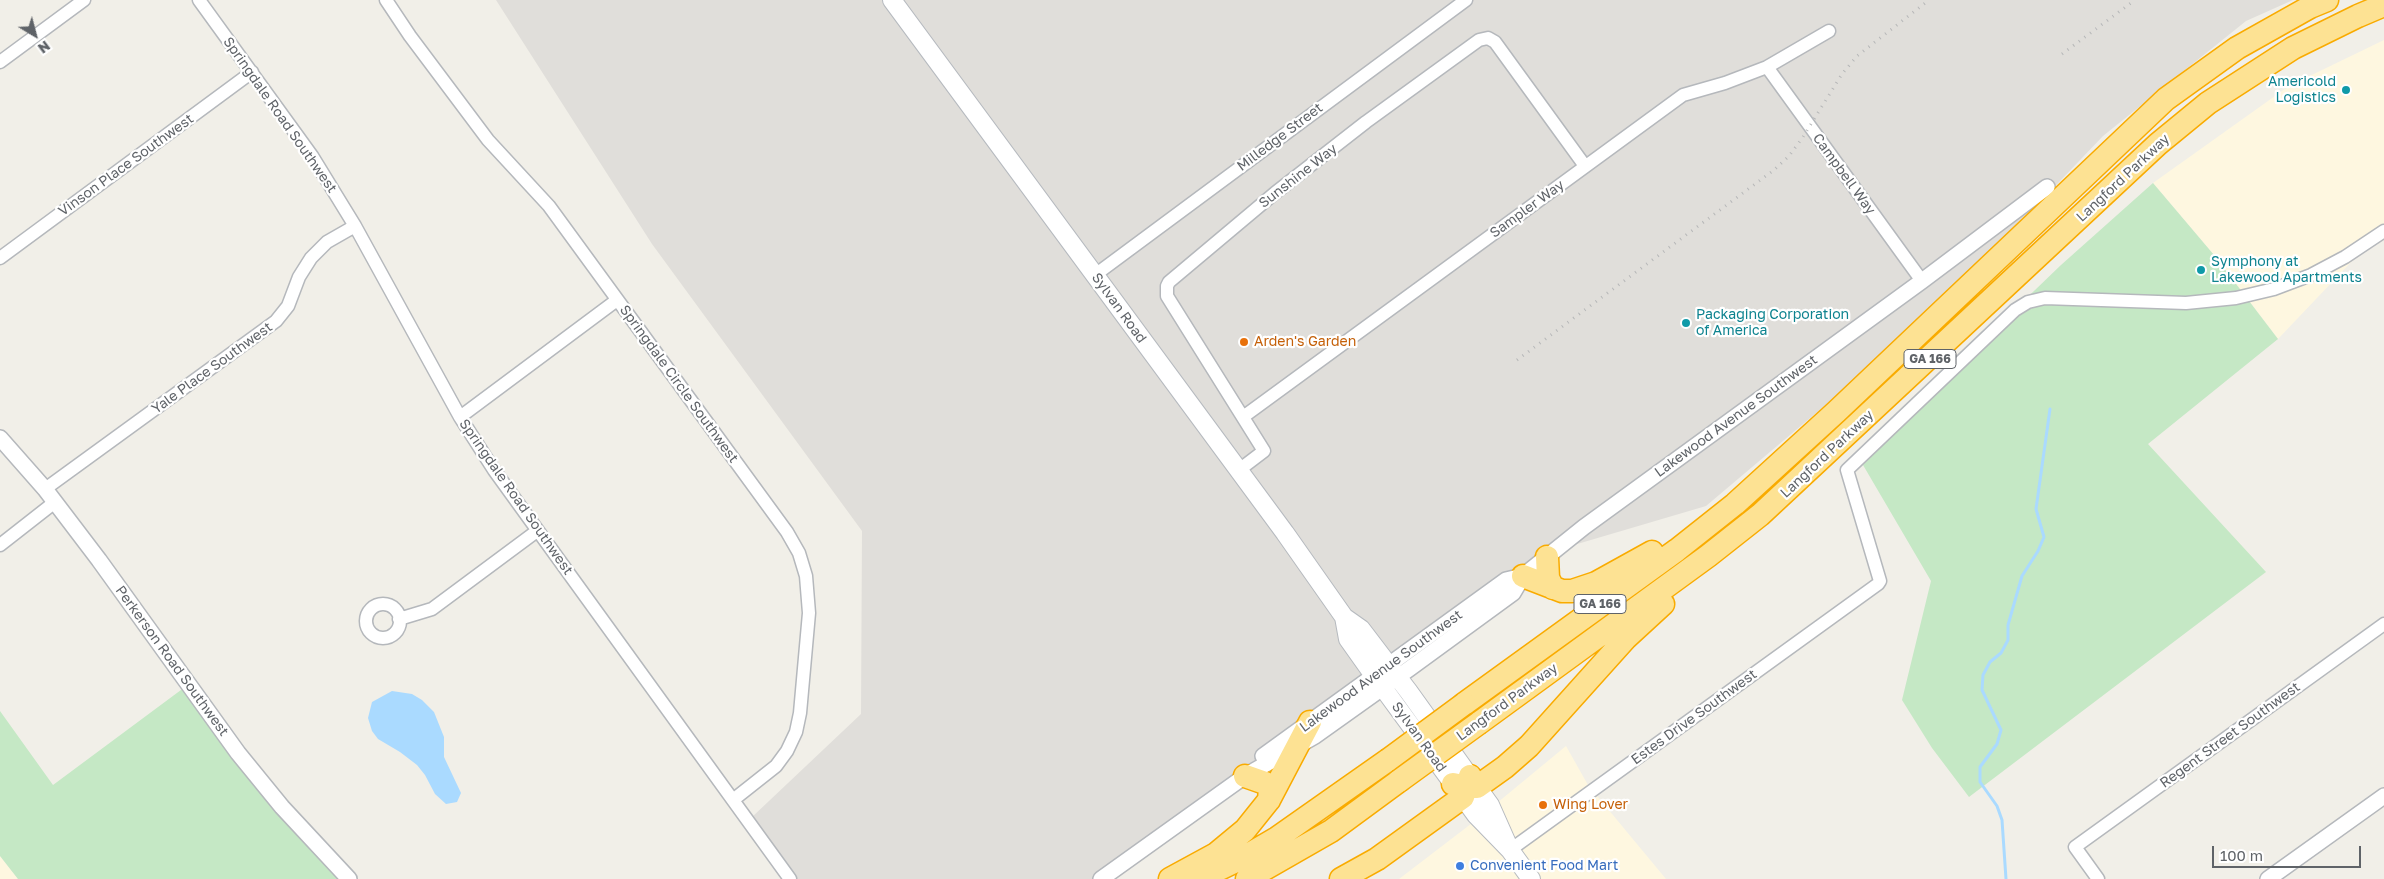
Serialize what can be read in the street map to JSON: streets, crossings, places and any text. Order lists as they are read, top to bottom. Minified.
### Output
{"streets":{"highway":["Langford Parkway","GA 166"],"main road":["Sylvan Road"],"street":["Springdale Road Southwest","Milledge Street","Vinson Place Southwest","Campbell Way","Sunshine Way","Sampler Way","Yale Place Southwest","Springdale Circle Southwest","Lakewood Avenue Southwest","Perkerson Road Southwest","Estes Drive Southwest","Regent Street Southwest"]},"crossings":[["Springdale Road Southwest","Vinson Place Southwest"],["Springdale Road Southwest","Yale Place Southwest"],["Springdale Road Southwest","Springdale Circle Southwest"],["Milledge Street","Sylvan Road"],["Campbell Way","Sampler Way"],["Campbell Way","Lakewood Avenue Southwest"],["Sunshine Way","Sampler Way"],["Sunshine Way","Sylvan Road"],["Sylvan Road","Lakewood Avenue Southwest"],["Sylvan Road","Estes Drive Southwest"],["Yale Place Southwest","Perkerson Road Southwest"]],"places":["Americold Logistics","Symphony at Lakewood Apartments","Packaging Corporation of America","Arden's Garden","Wing Lover","Convenient Food Mart"],"scale_bar":"100 m","north":"bottom right"}
